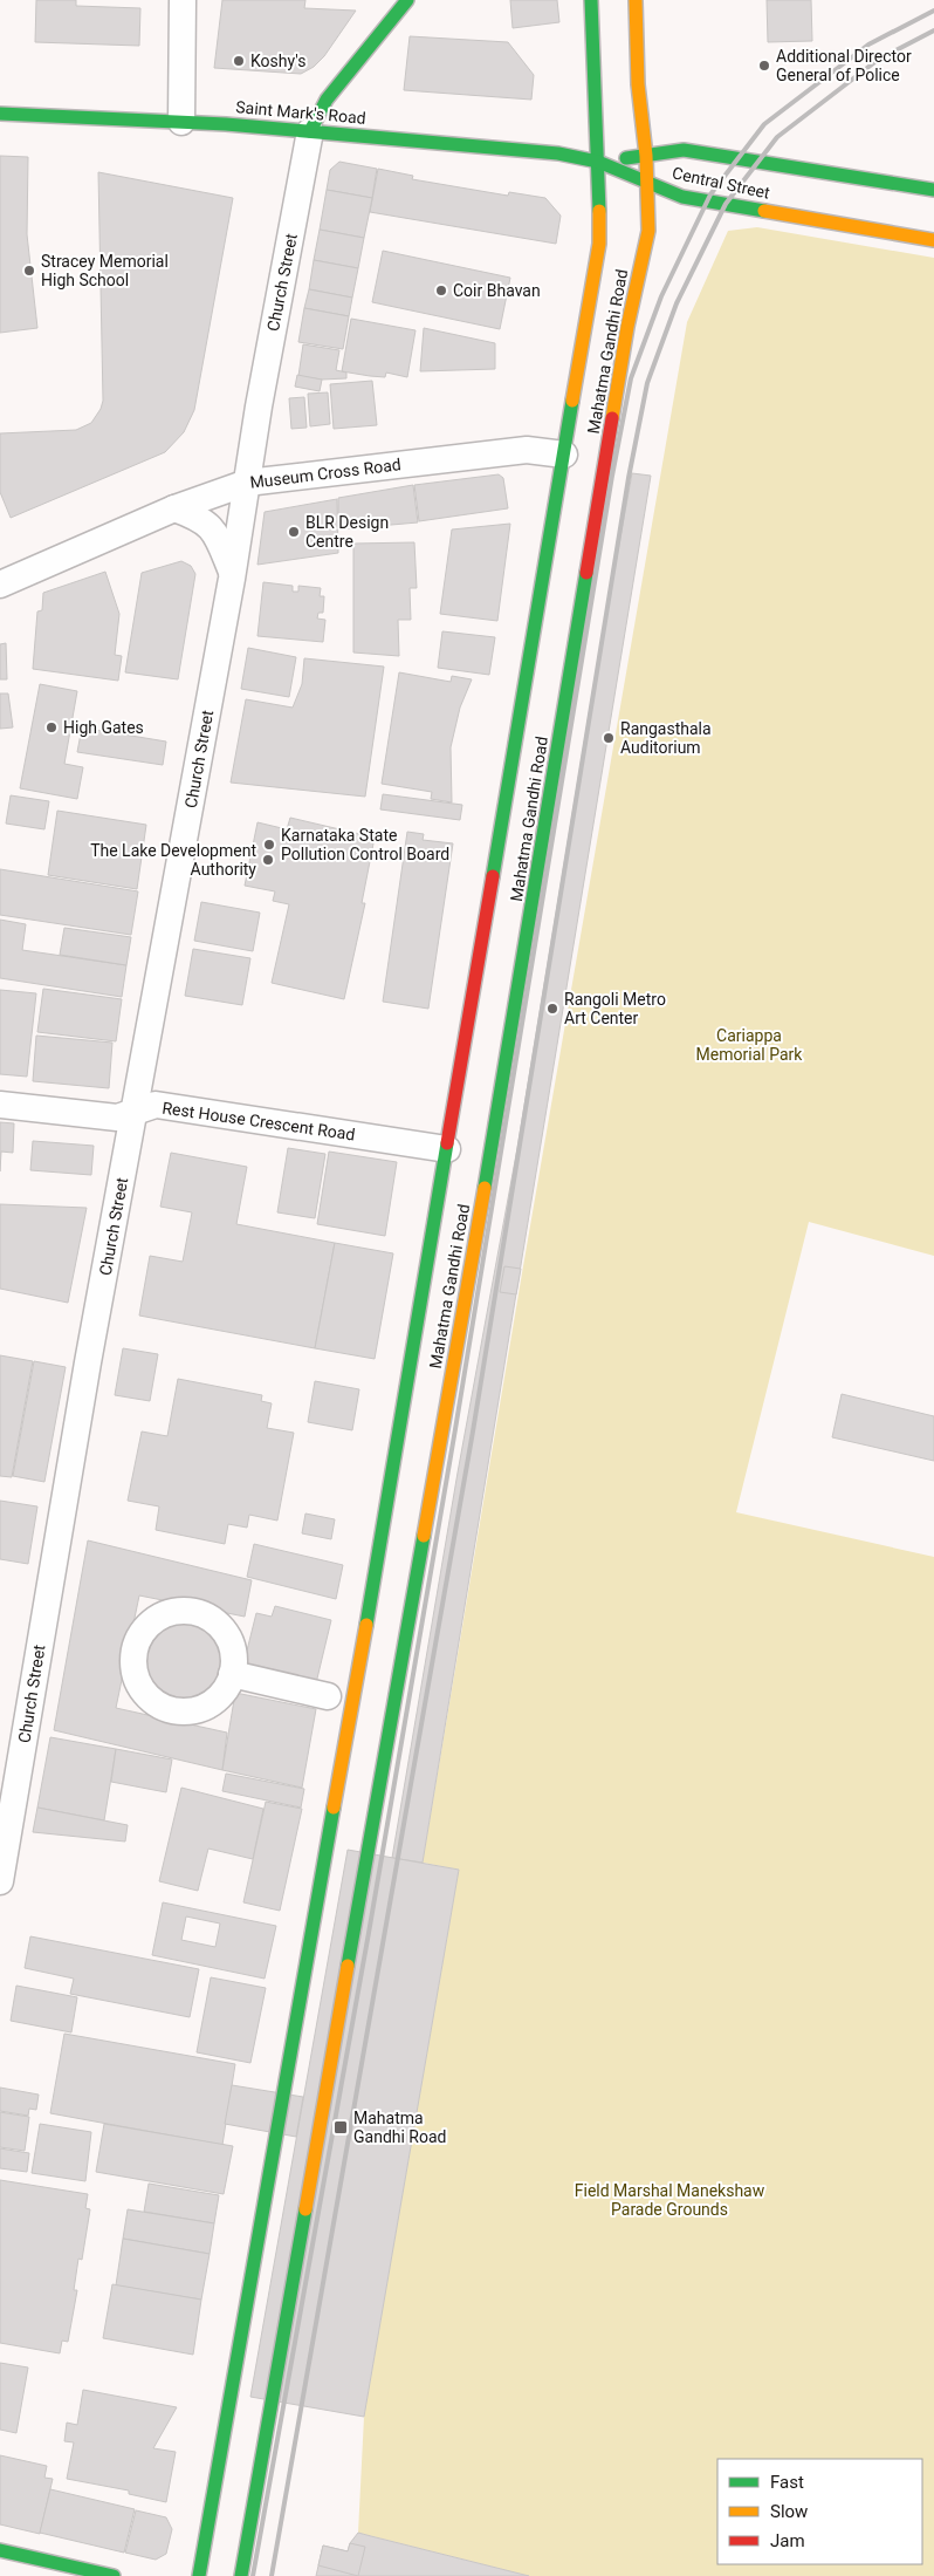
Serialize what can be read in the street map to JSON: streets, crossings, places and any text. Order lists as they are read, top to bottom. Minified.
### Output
{"streets":{"main road":["Saint Mark's Road","Central Street","Mahatma Gandhi Road"],"street":["Church Street","Museum Cross Road","Rest House Crescent Road"]},"crossings":[["Saint Mark's Road","Central Street"],["Saint Mark's Road","Church Street"],["Saint Mark's Road","Mahatma Gandhi Road"],["Central Street","Mahatma Gandhi Road"],["Church Street","Museum Cross Road"],["Church Street","Rest House Crescent Road"],["Mahatma Gandhi Road","Museum Cross Road"],["Mahatma Gandhi Road","Rest House Crescent Road"]],"parks":["Cariappa Memorial Park","Field Marshal Manekshaw Parade Grounds"],"places":{"other":["Koshy's","Additional Director General of Police","Stracey Memorial High School","Coir Bhavan","BLR Design Centre","High Gates","Rangasthala Auditorium","Karnataka State Pollution Control Board","The Lake Development Authority","Rangoli Metro Art Center"],"transit":["Mahatma Gandhi Road"]},"legend":["Fast","Slow","Jam"]}
